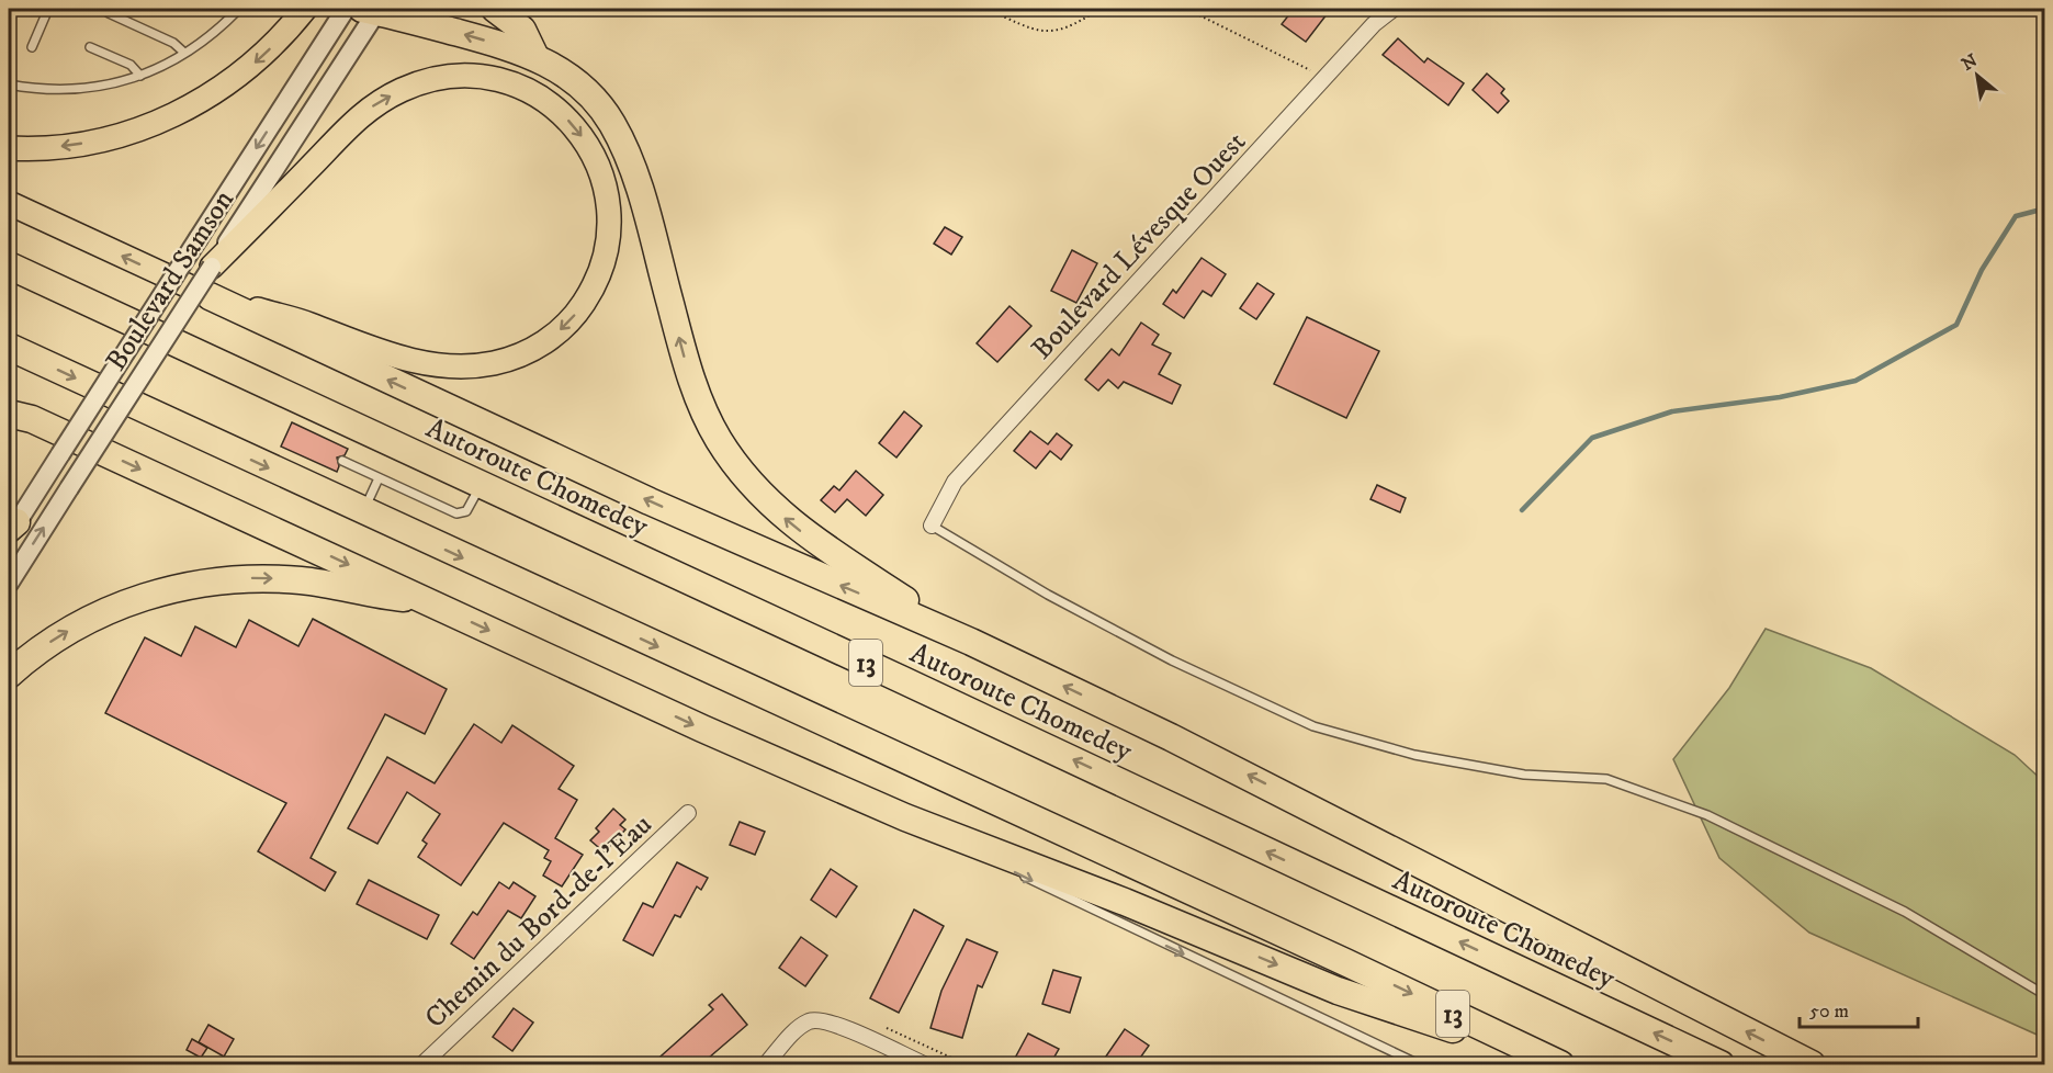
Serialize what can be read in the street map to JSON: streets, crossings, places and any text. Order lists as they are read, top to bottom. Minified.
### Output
{"streets":{"highway":["Autoroute Chomedey","13"],"street":["Boulevard Lévesque Ouest","Boulevard Samson","Chemin du Bord-de-l'Eau"]},"scale_bar":"50 m","north":"top left"}
